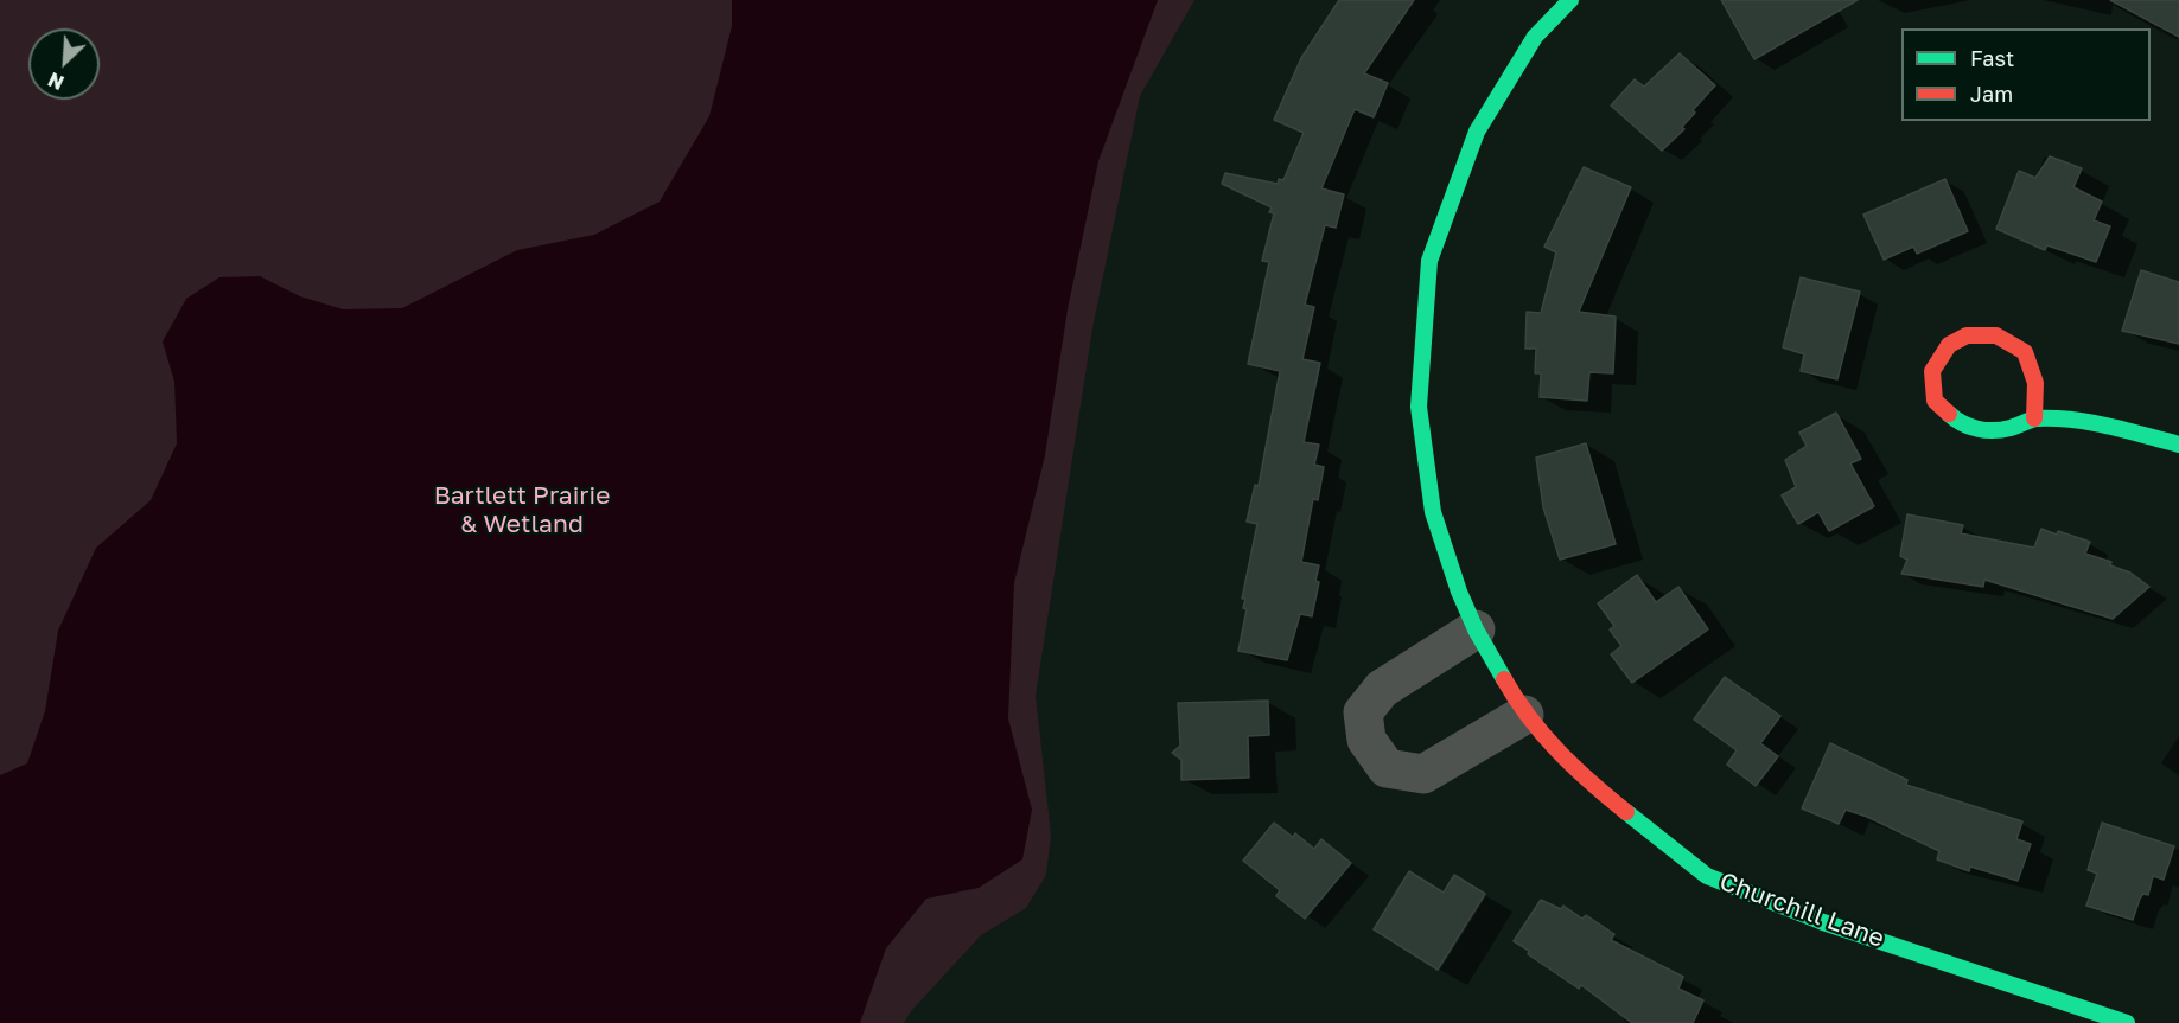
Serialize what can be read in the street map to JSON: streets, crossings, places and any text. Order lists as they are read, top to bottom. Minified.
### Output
{"streets":{"street":["Churchill Lane"]},"parks":["Bartlett Prairie & Wetland"],"legend":["Fast","Jam"],"north":"bottom left"}
